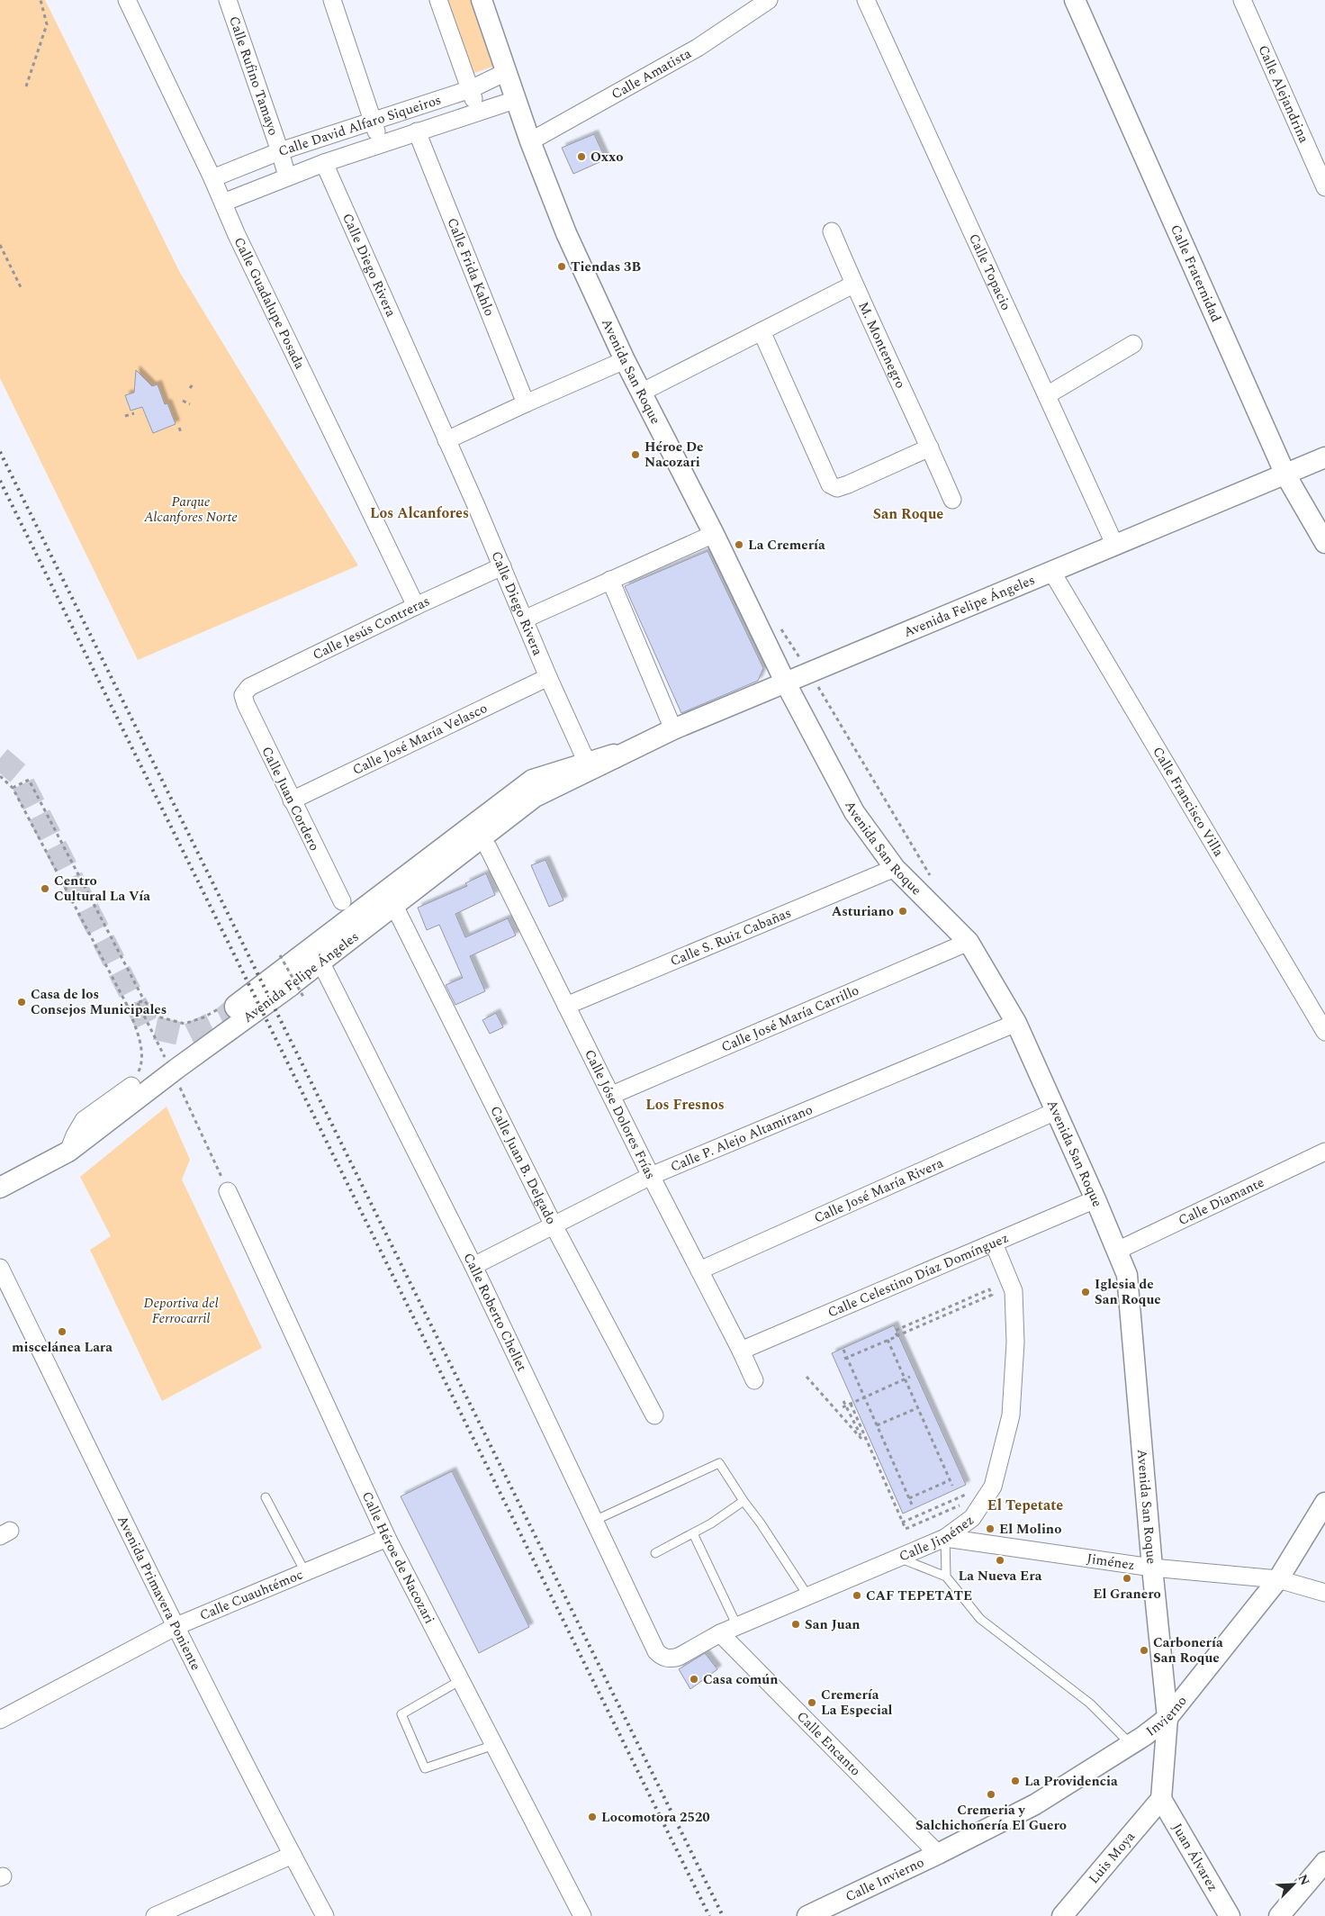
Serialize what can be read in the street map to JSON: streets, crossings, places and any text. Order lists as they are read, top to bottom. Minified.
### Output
{"streets":{"main road":["Avenida Felipe Ángeles"],"street":["Calle Amatista","Calle Rufino Tamayo","Calle Alejandrina","Calle David Alfaro Siqueiros","Calle Diego Rivera","Calle Frida Kahlo","Calle Topacio","Calle Fraternidad","Calle Guadalupe Posada","M. Montenegro","Avenida San Roque","Calle Jesús Contreras","Calle José María Velasco","Calle Juan Cordero","Calle Francisco Villa","Calle S. Ruiz Cabañas","Calle José María Carrillo","Calle Jóse Dolores Frías","Calle P. Alejo Altamirano","Calle Juan B. Delgado","Calle José María Rivera","Calle Diamante","Calle Celestino Díaz Domínguez","Calle Roberto Chellet","Calle Jiménez","Calle Héroe de Nacozari","Jiménez","Avenida Primavera Poniente","Calle Cuauhtémoc","Invierno","Calle Encanto","Luis Moya","Juan Álvarez","Calle Invierno"]},"crossings":[["Calle Amatista","Avenida San Roque"],["Calle Rufino Tamayo","Calle David Alfaro Siqueiros"],["Calle David Alfaro Siqueiros","Calle Diego Rivera"],["Calle David Alfaro Siqueiros","Calle Frida Kahlo"],["Calle David Alfaro Siqueiros","Calle Guadalupe Posada"],["Calle David Alfaro Siqueiros","Avenida San Roque"],["Calle Diego Rivera","Avenida Felipe Ángeles"],["Calle Diego Rivera","Calle Jesús Contreras"],["Calle Diego Rivera","Calle José María Velasco"],["Calle Topacio","Avenida Felipe Ángeles"],["Calle Fraternidad","Avenida Felipe Ángeles"],["Calle Guadalupe Posada","Calle Jesús Contreras"],["M. Montenegro","Avenida San Roque"],["Avenida San Roque","Avenida Felipe Ángeles"],["Avenida San Roque","Calle S. Ruiz Cabañas"],["Avenida San Roque","Calle José María Carrillo"],["Avenida San Roque","Calle P. Alejo Altamirano"],["Avenida San Roque","Calle José María Rivera"],["Avenida San Roque","Calle Diamante"],["Avenida San Roque","Calle Celestino Díaz Domínguez"],["Avenida San Roque","Jiménez"],["Avenida San Roque","Invierno"],["Avenida San Roque","Luis Moya"],["Avenida San Roque","Juan Álvarez"],["Avenida Felipe Ángeles","Calle Francisco Villa"],["Calle Jesús Contreras","Calle Juan Cordero"],["Calle José María Velasco","Calle Juan Cordero"],["Calle S. Ruiz Cabañas","Calle Jóse Dolores Frías"],["Calle José María Carrillo","Calle Jóse Dolores Frías"],["Calle Jóse Dolores Frías","Calle P. Alejo Altamirano"],["Calle Jóse Dolores Frías","Calle José María Rivera"],["Calle Jóse Dolores Frías","Calle Celestino Díaz Domínguez"],["Calle P. Alejo Altamirano","Calle Juan B. Delgado"],["Calle P. Alejo Altamirano","Calle Roberto Chellet"],["Calle Celestino Díaz Domínguez","Calle Jiménez"],["Calle Roberto Chellet","Calle Jiménez"],["Calle Jiménez","Jiménez"],["Calle Jiménez","Calle Encanto"],["Calle Héroe de Nacozari","Calle Cuauhtémoc"],["Jiménez","Invierno"],["Avenida Primavera Poniente","Calle Cuauhtémoc"],["Invierno","Calle Encanto"],["Invierno","Calle Invierno"],["Calle Encanto","Calle Invierno"],["Luis Moya","Juan Álvarez"]],"districts":["Los Alcanfores","San Roque","Los Fresnos","El Tepetate"],"parks":["Parque Alcanfores Norte","Deportiva del Ferrocarril"],"places":["Oxxo","Tiendas 3B","Héroe De Nacozari","La Cremería","Centro Cultural La Vía","Asturiano","Casa de los Consejos Municipales","Iglesia de San Roque","miscelánea Lara","El Molino","La Nueva Era","El Granero","CAF TEPETATE","San Juan","Carbonería San Roque","Casa común","Cremería La Especial","La Providencia","Cremeria y Salchichonería El Guero","Locomotora 2520"],"north":"top right"}
